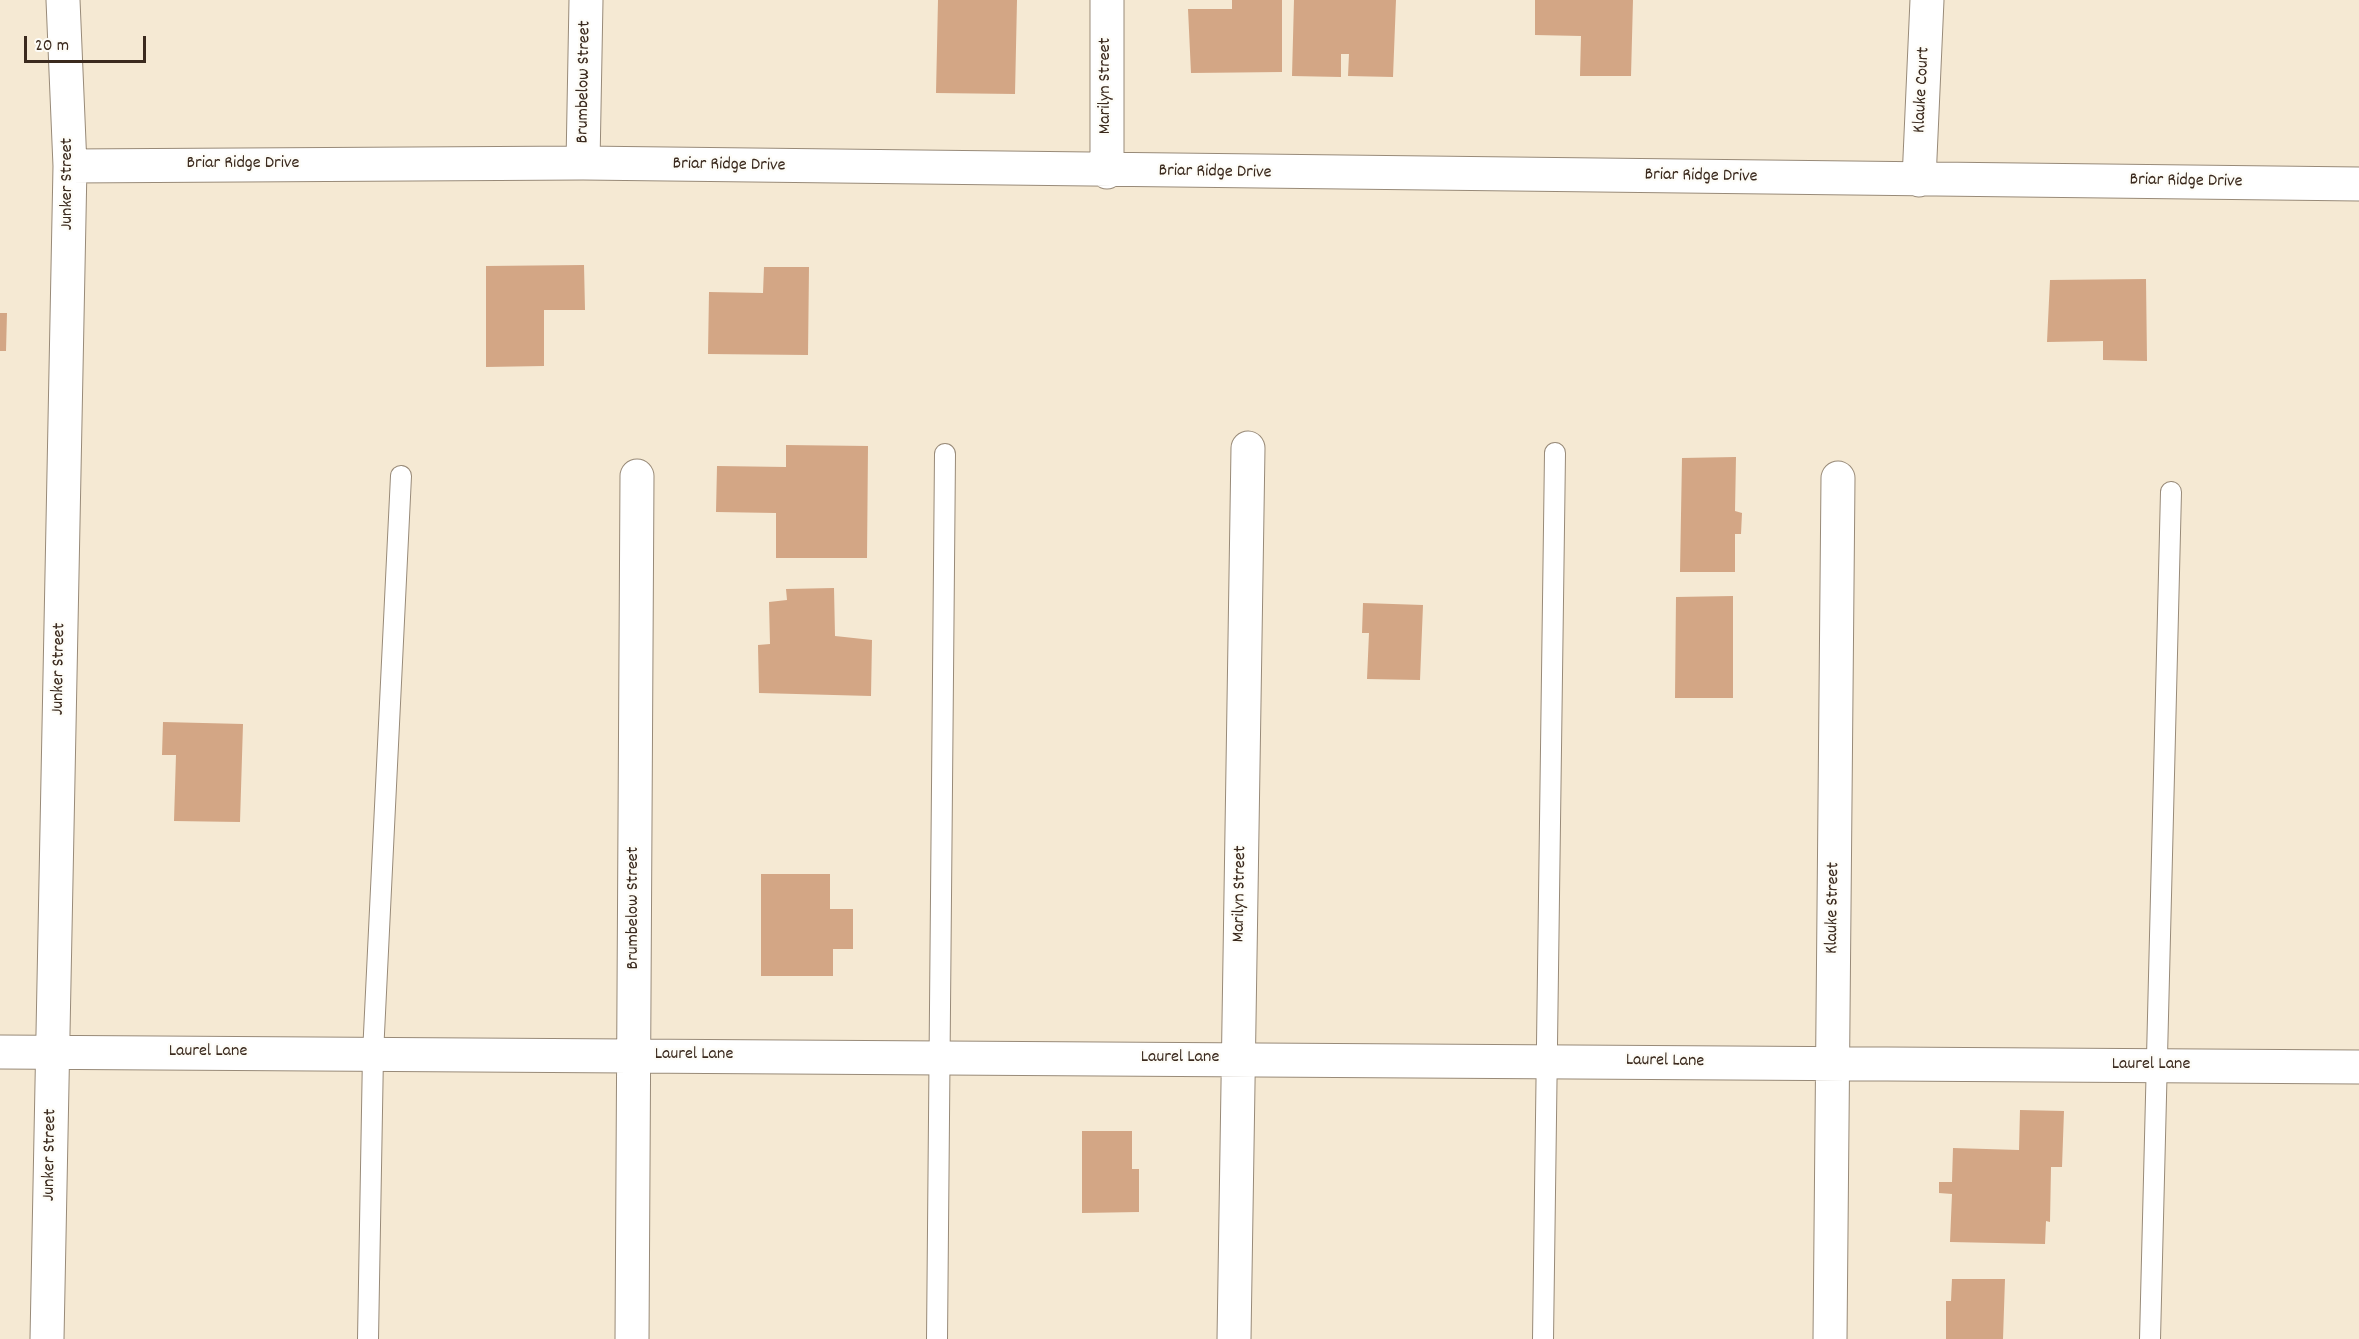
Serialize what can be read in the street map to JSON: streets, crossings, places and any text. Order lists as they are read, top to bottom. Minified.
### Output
{"streets":{"street":["Brumbelow Street","Marilyn Street","Klauke Court","Briar Ridge Drive","Junker Street","Klauke Street","Laurel Lane"]},"crossings":[["Brumbelow Street","Briar Ridge Drive"],["Brumbelow Street","Laurel Lane"],["Marilyn Street","Briar Ridge Drive"],["Marilyn Street","Laurel Lane"],["Klauke Court","Briar Ridge Drive"],["Briar Ridge Drive","Junker Street"],["Junker Street","Laurel Lane"],["Klauke Street","Laurel Lane"]],"scale_bar":"20 m"}
